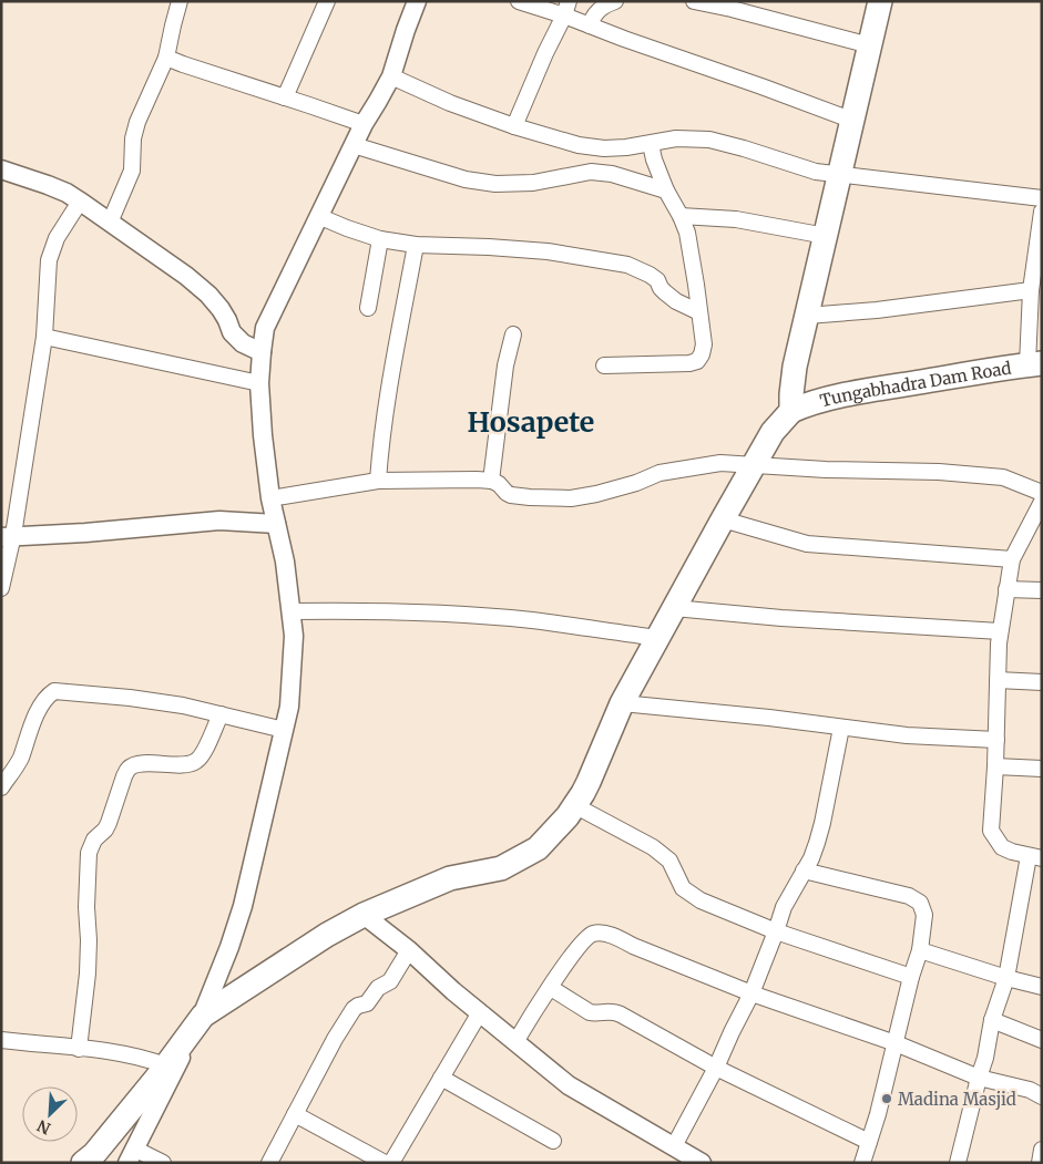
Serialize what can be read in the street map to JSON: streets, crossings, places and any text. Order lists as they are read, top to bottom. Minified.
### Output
{"streets":{"main road":["Tungabhadra Dam Road"]},"districts":["Hosapete"],"places":["Madina Masjid"],"north":"bottom left"}
